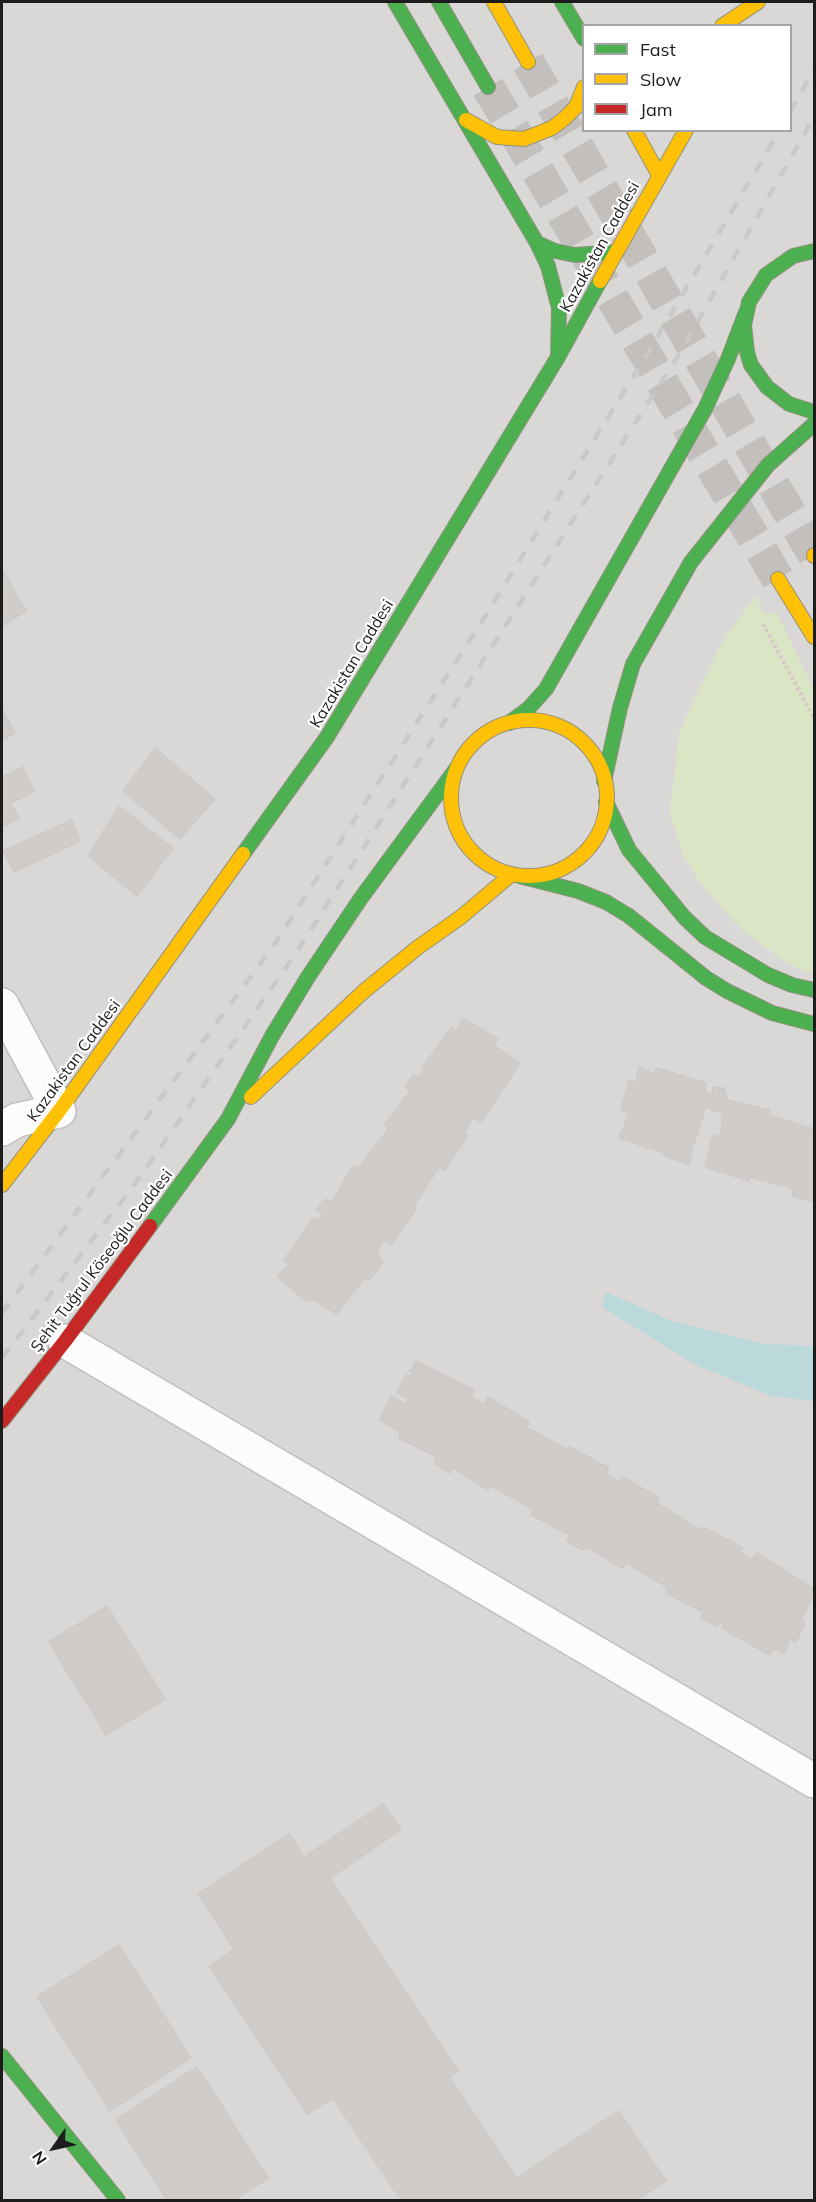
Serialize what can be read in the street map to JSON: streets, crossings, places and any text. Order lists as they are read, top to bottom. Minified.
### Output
{"streets":{"main road":["Kazakistan Caddesi","Şehit Tuğrul Köseoğlu Caddesi"]},"legend":["Fast","Slow","Jam"],"north":"bottom left"}
